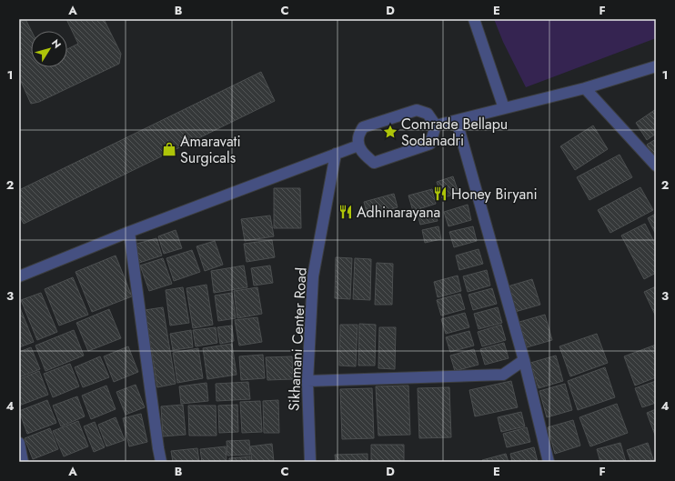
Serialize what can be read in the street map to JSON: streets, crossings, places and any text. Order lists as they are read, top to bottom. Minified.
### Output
{"streets":{"street":["Sikhamani Center Road"]},"places":{"place":["Comrade Bellapu Sodanadri"],"shop":["Amaravati Surgicals"],"restaurant":["Honey Biryani","Adhinarayana"]},"north":"top right","grid":{"columns":["A","B","C","D","E","F"],"rows":["1","2","3","4"]}}
